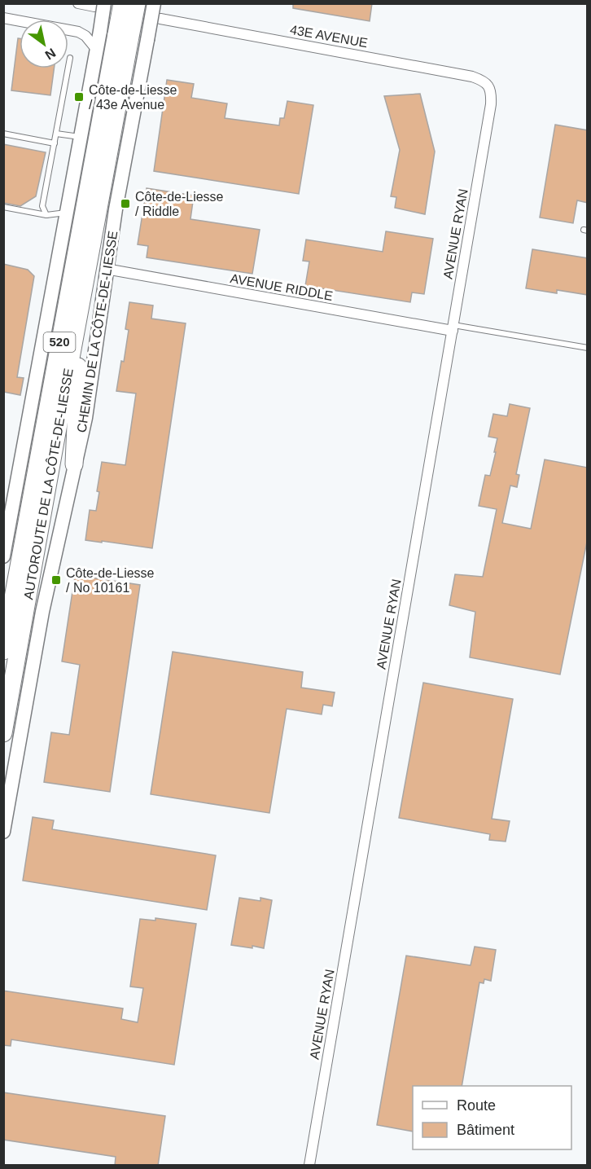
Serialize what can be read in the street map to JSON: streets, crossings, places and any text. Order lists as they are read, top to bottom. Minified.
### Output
{"streets":{"highway":["520","AUTOROUTE DE LA CÔTE-DE-LIESSE"],"main road":["CHEMIN DE LA CÔTE-DE-LIESSE"],"street":["43E AVENUE","AVENUE RYAN","AVENUE RIDDLE"]},"crossings":[["43E AVENUE","AVENUE RYAN"],["AVENUE RYAN","AVENUE RIDDLE"],["AVENUE RIDDLE","CHEMIN DE LA CÔTE-DE-LIESSE"],["CHEMIN DE LA CÔTE-DE-LIESSE","AUTOROUTE DE LA CÔTE-DE-LIESSE"]],"places":{"transit":["Côte-de-Liesse / 43e Avenue","Côte-de-Liesse / Riddle","Côte-de-Liesse / No 10161"]},"legend":["Route","Bâtiment"],"north":"bottom right"}
